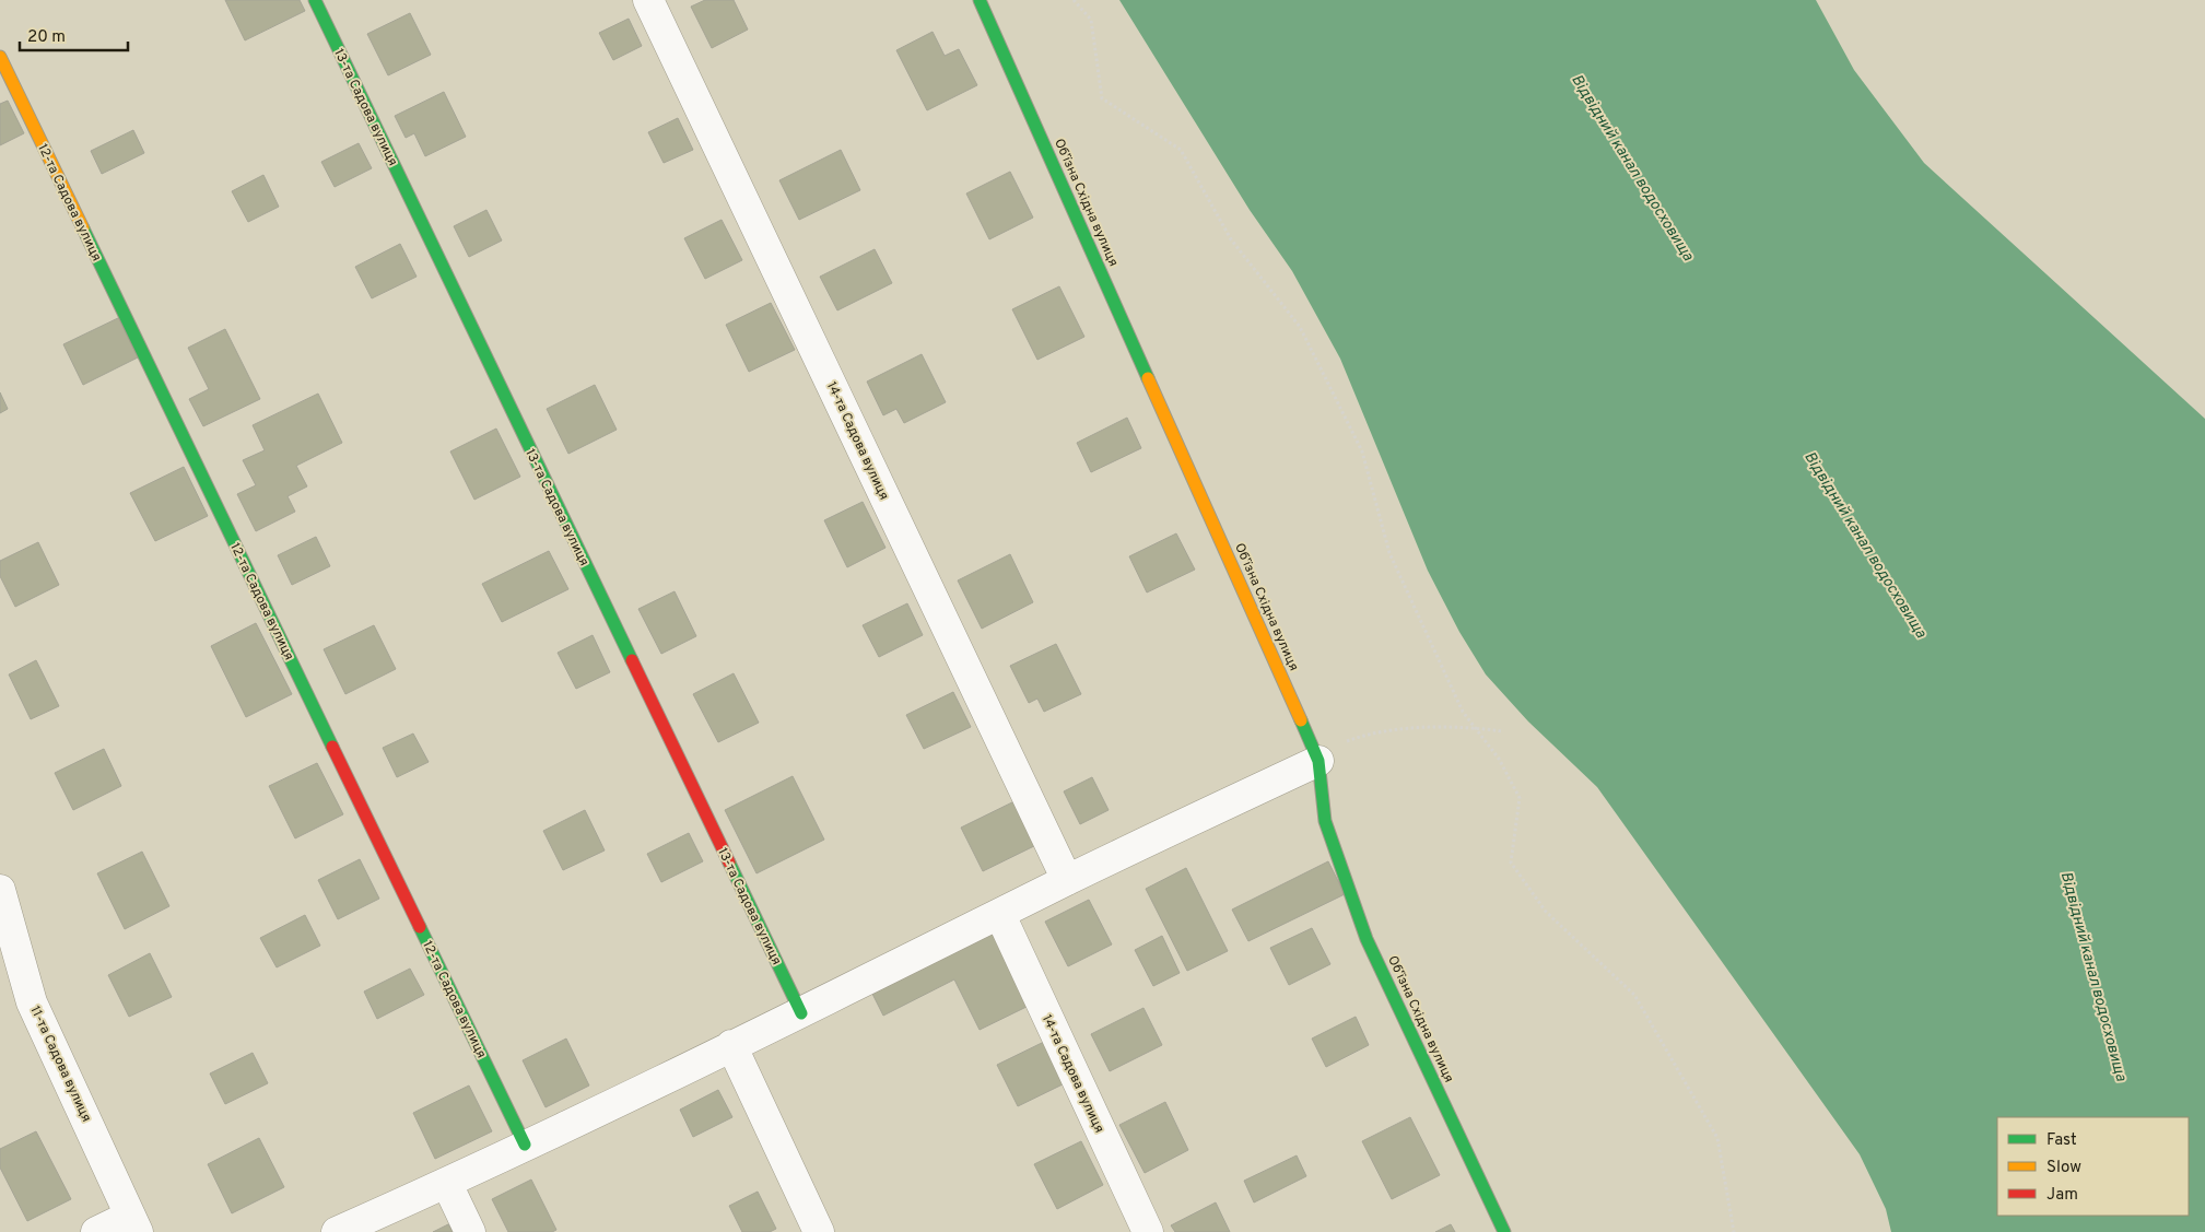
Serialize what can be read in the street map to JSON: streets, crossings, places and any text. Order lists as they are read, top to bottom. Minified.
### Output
{"streets":{"street":["13-та Садова вулиця","12-та Садова вулиця","Обʼїзна Східна вулиця","14-та Садова вулиця","11-та Садова вулиця"]},"water":["Відвідний канал водосховища"],"legend":["Fast","Slow","Jam"],"scale_bar":"20 m"}
